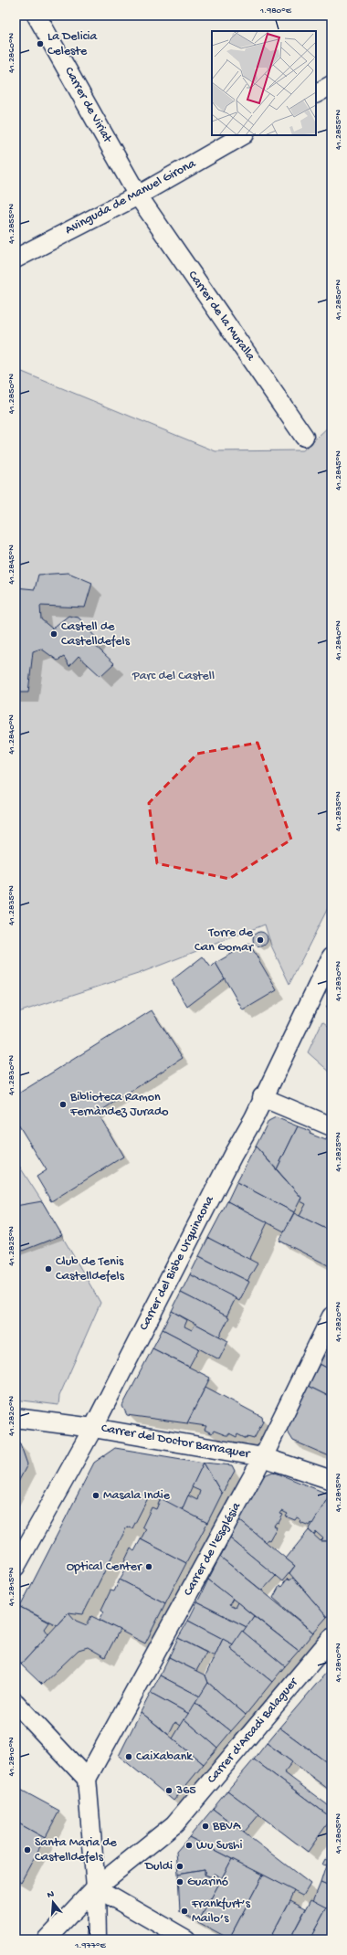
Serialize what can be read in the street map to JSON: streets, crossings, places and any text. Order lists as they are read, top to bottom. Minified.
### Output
{"streets":{"street":["Carrer de Viriat","Avinguda de Manuel Girona","Carrer de la Muralla","Carrer del Bisbe Urquinaona","Carrer del Doctor Barraquer","Carrer de l'Església","Carrer d'Arcadi Balaguer"]},"crossings":[["Carrer de Viriat","Avinguda de Manuel Girona"],["Carrer de Viriat","Carrer de la Muralla"],["Avinguda de Manuel Girona","Carrer de la Muralla"],["Carrer del Bisbe Urquinaona","Carrer del Doctor Barraquer"],["Carrer del Doctor Barraquer","Carrer de l'Església"]],"parks":["Parc del Castell"],"places":["La Delicia Celeste","Castell de Castelldefels","Torre de Can Gomar","Biblioteca Ramon Fernàndez Jurado","Club de Tenis Castelldefels","Masala Indie","Optical Center","Caixabank","365","BBVA","Wu Sushi","Santa Maria de Castelldefels","Duldi","Guarinó","Frankfurt’s Mailo’s"],"north":"top","coordinates":["1.980°E","41.2860°N","41.2855°N","41.2850°N","41.2845°N","41.2840°N","41.2835°N","41.2830°N","41.2825°N","41.2820°N","41.2815°N","41.2810°N","41.2805°N","1.977°E"]}
